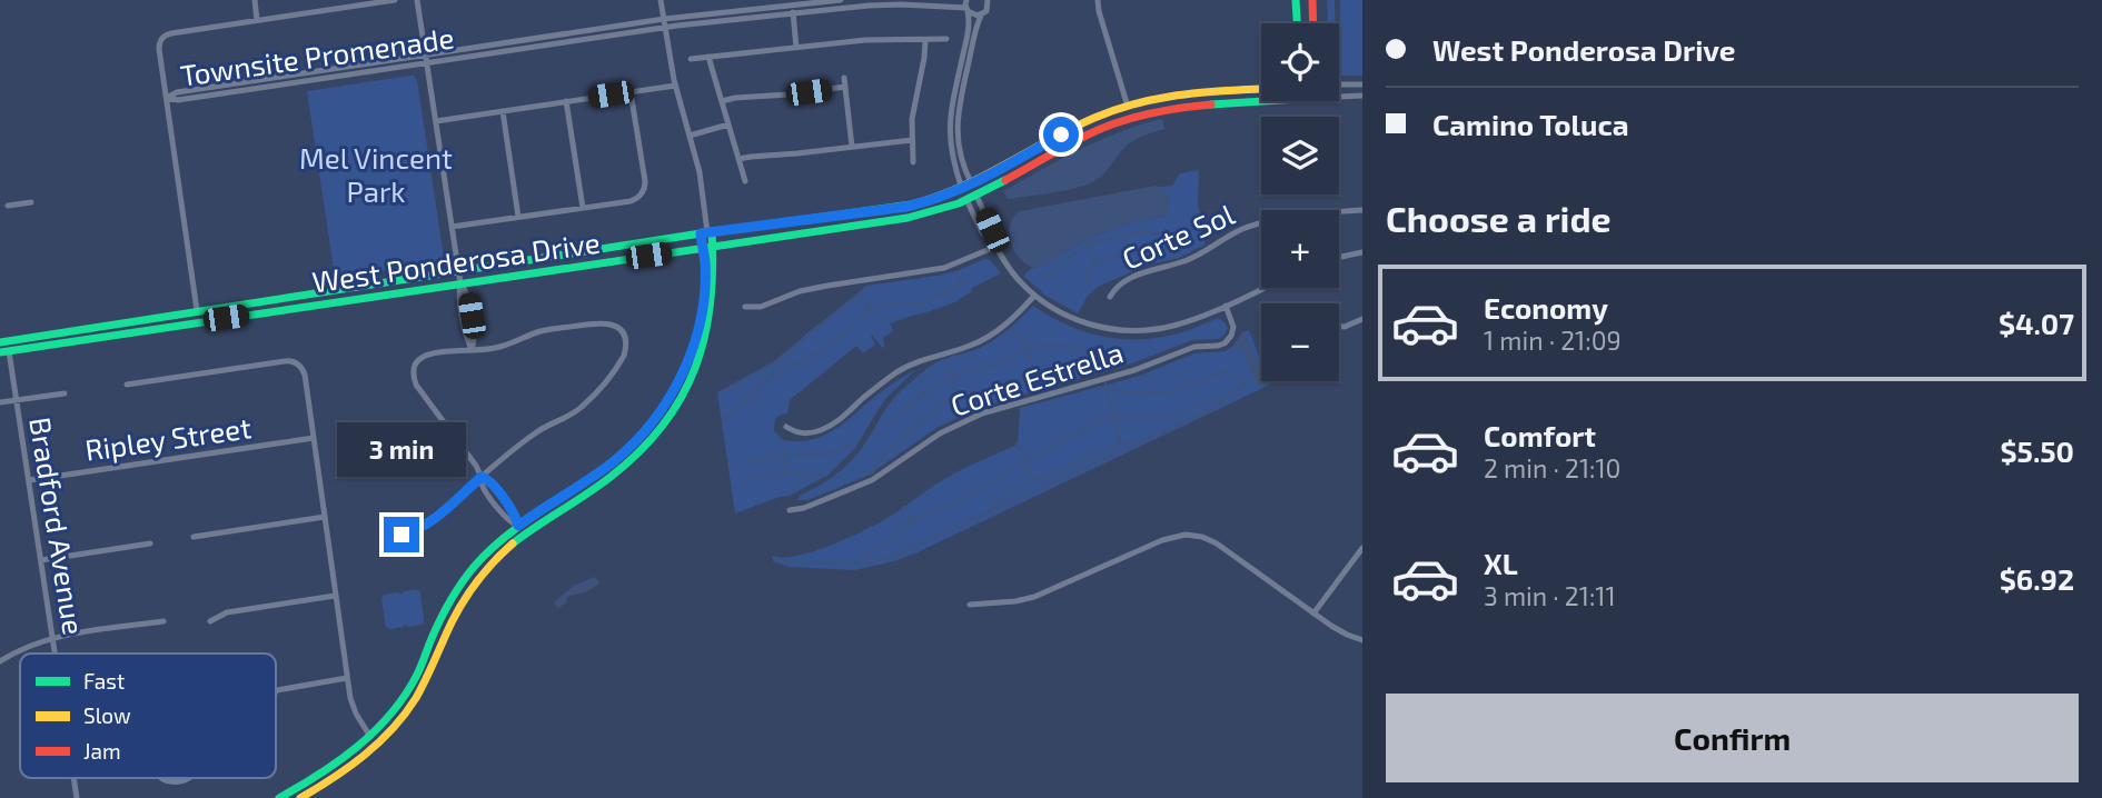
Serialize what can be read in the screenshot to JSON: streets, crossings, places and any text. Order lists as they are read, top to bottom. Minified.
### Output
{"streets":{"main road":["West Ponderosa Drive"],"street":["Townsite Promenade","Corte Sol","Corte Estrella","Ripley Street","Bradford Avenue"]},"crossings":[["West Ponderosa Drive","Bradford Avenue"],["Ripley Street","Bradford Avenue"]],"parks":["Mel Vincent Park"],"legend":["Fast","Slow","Jam"],"page":{"banner":["West Ponderosa Drive","Camino Toluca"],"map_buttons":["+","−"],"heading":"Choose a ride","list":[{"name":"Economy","note":"1 min · 21:09","value":"$4.07"},{"name":"Comfort","note":"2 min · 21:10","value":"$5.50"},{"name":"XL","note":"3 min · 21:11","value":"$6.92"}],"bubble":"3 min","buttons":"Confirm"}}
